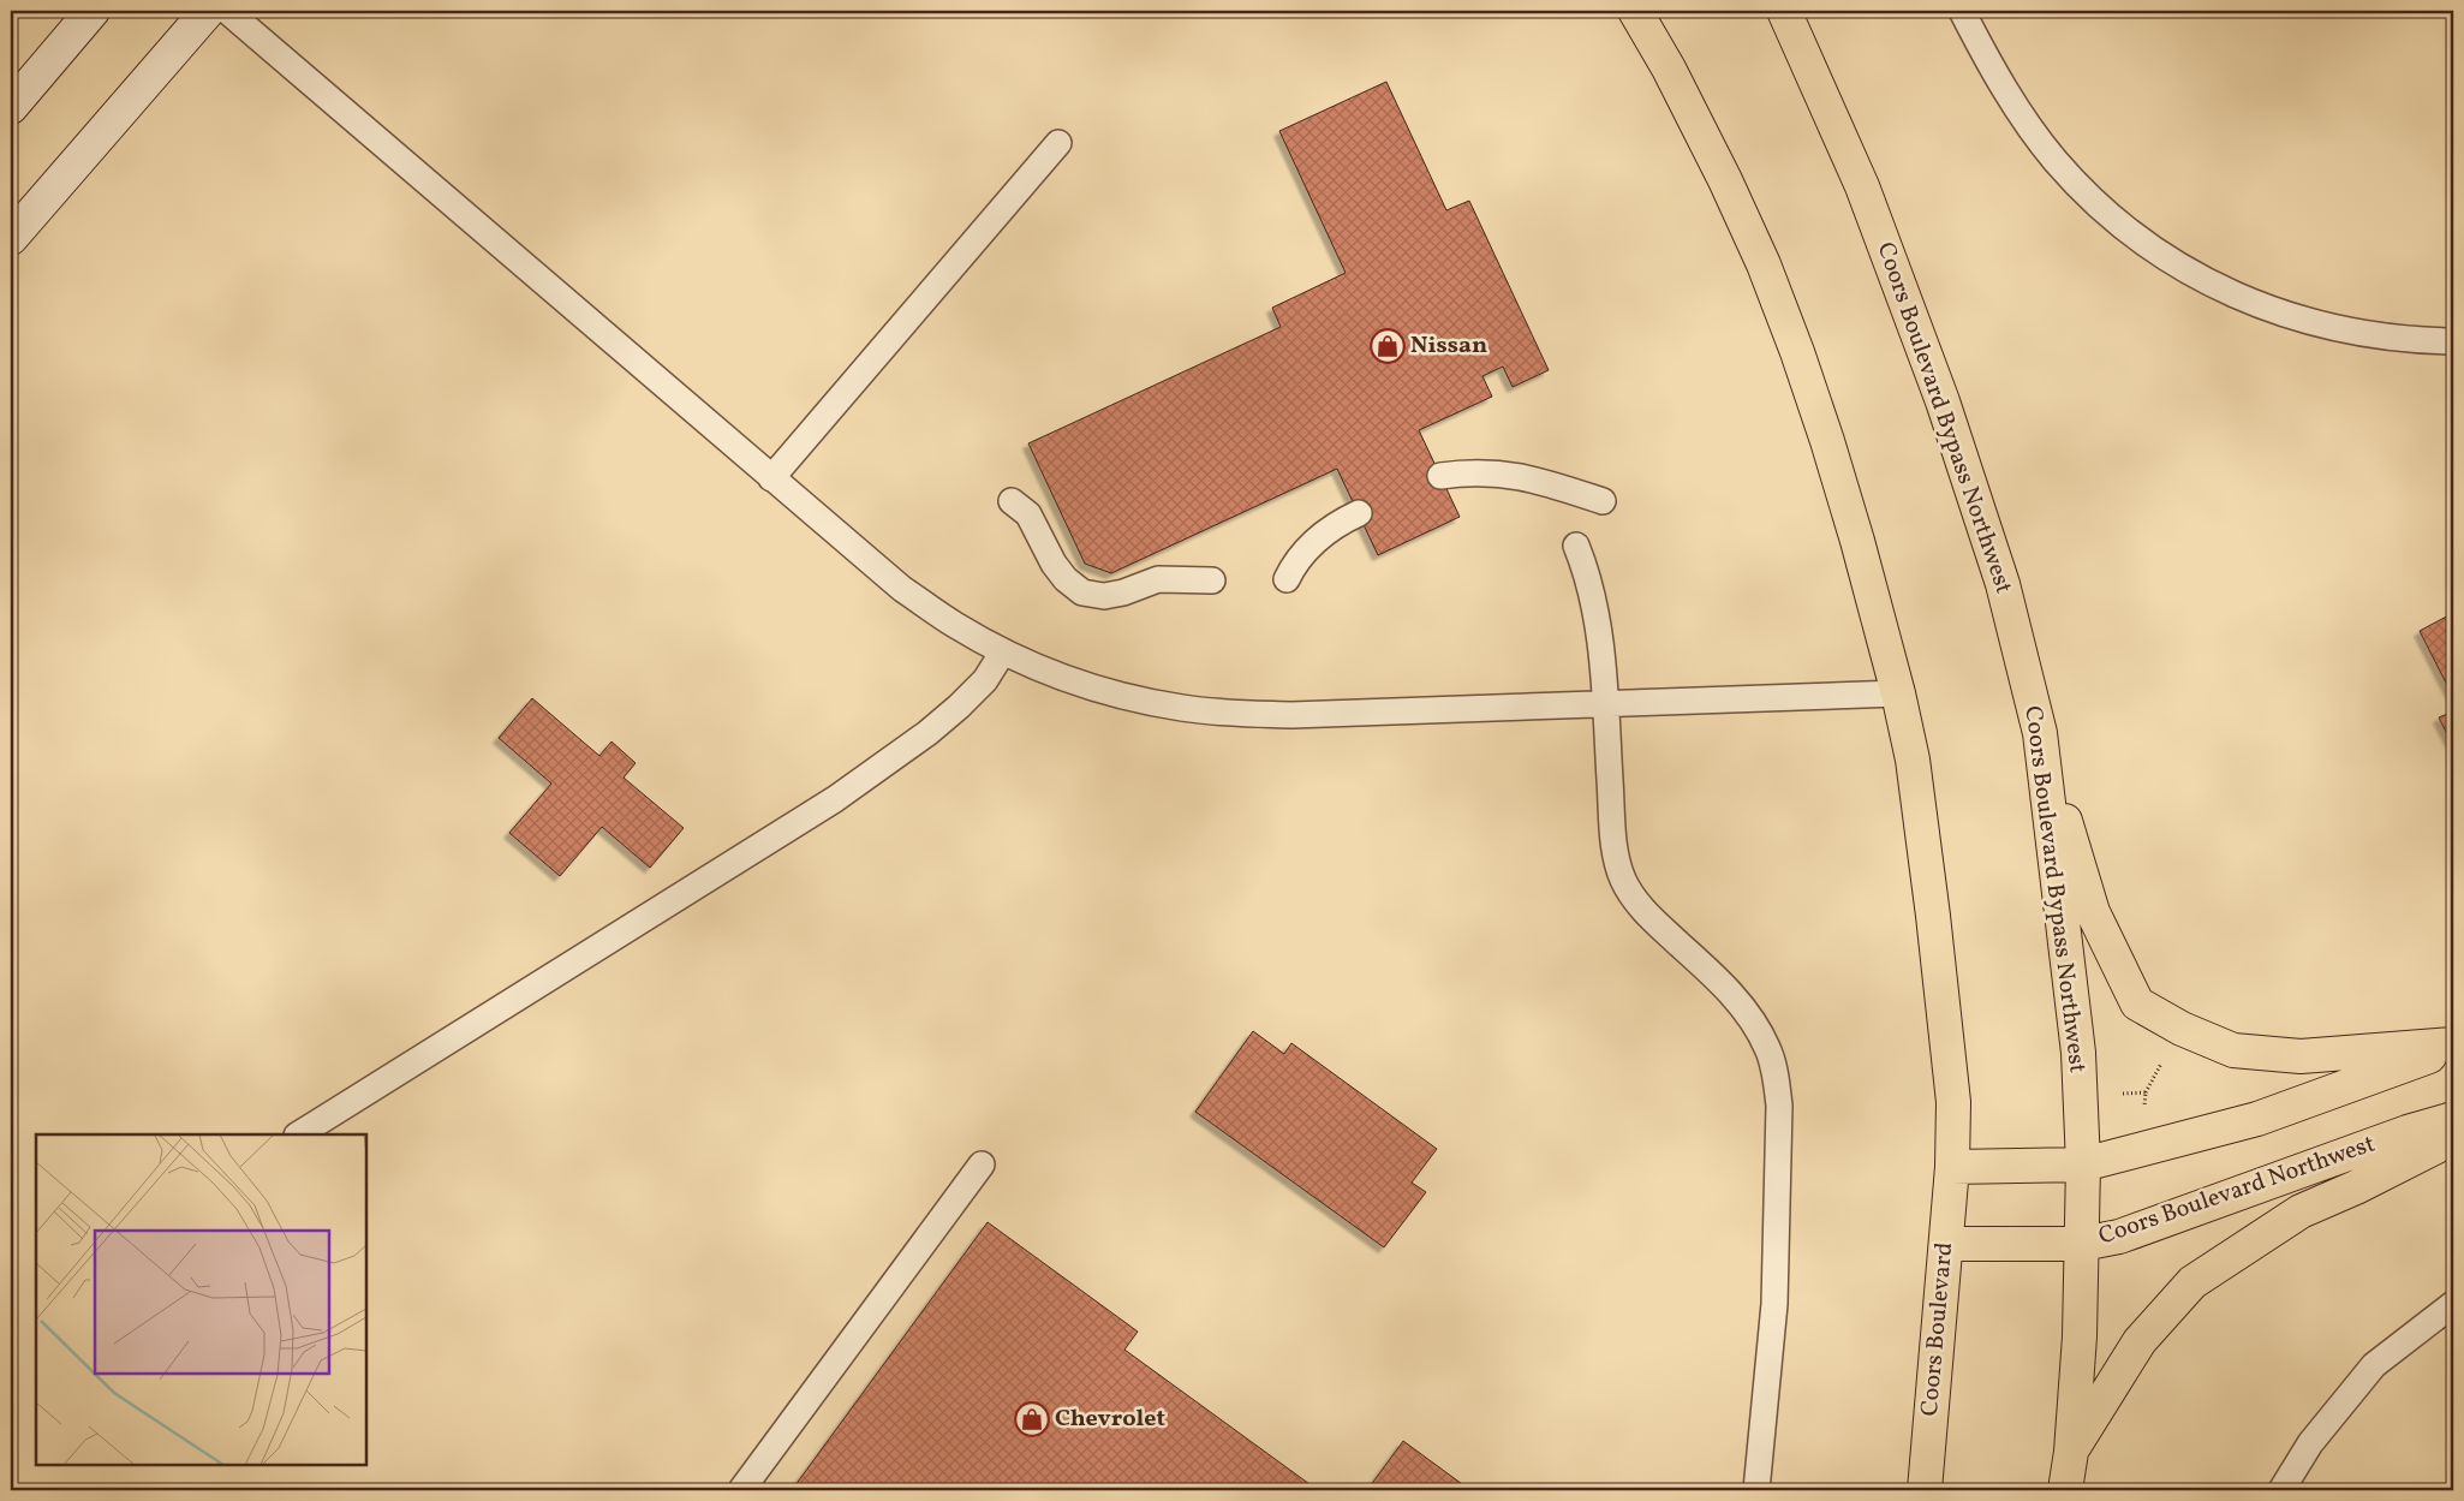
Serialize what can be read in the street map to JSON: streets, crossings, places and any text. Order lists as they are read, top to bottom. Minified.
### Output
{"streets":{"main road":["Coors Boulevard Bypass Northwest","Coors Boulevard Northwest","Coors Boulevard"]},"crossings":[["Coors Boulevard Bypass Northwest","Coors Boulevard Northwest"],["Coors Boulevard Northwest","Coors Boulevard"]],"places":{"shop":["Nissan","Chevrolet"]}}
